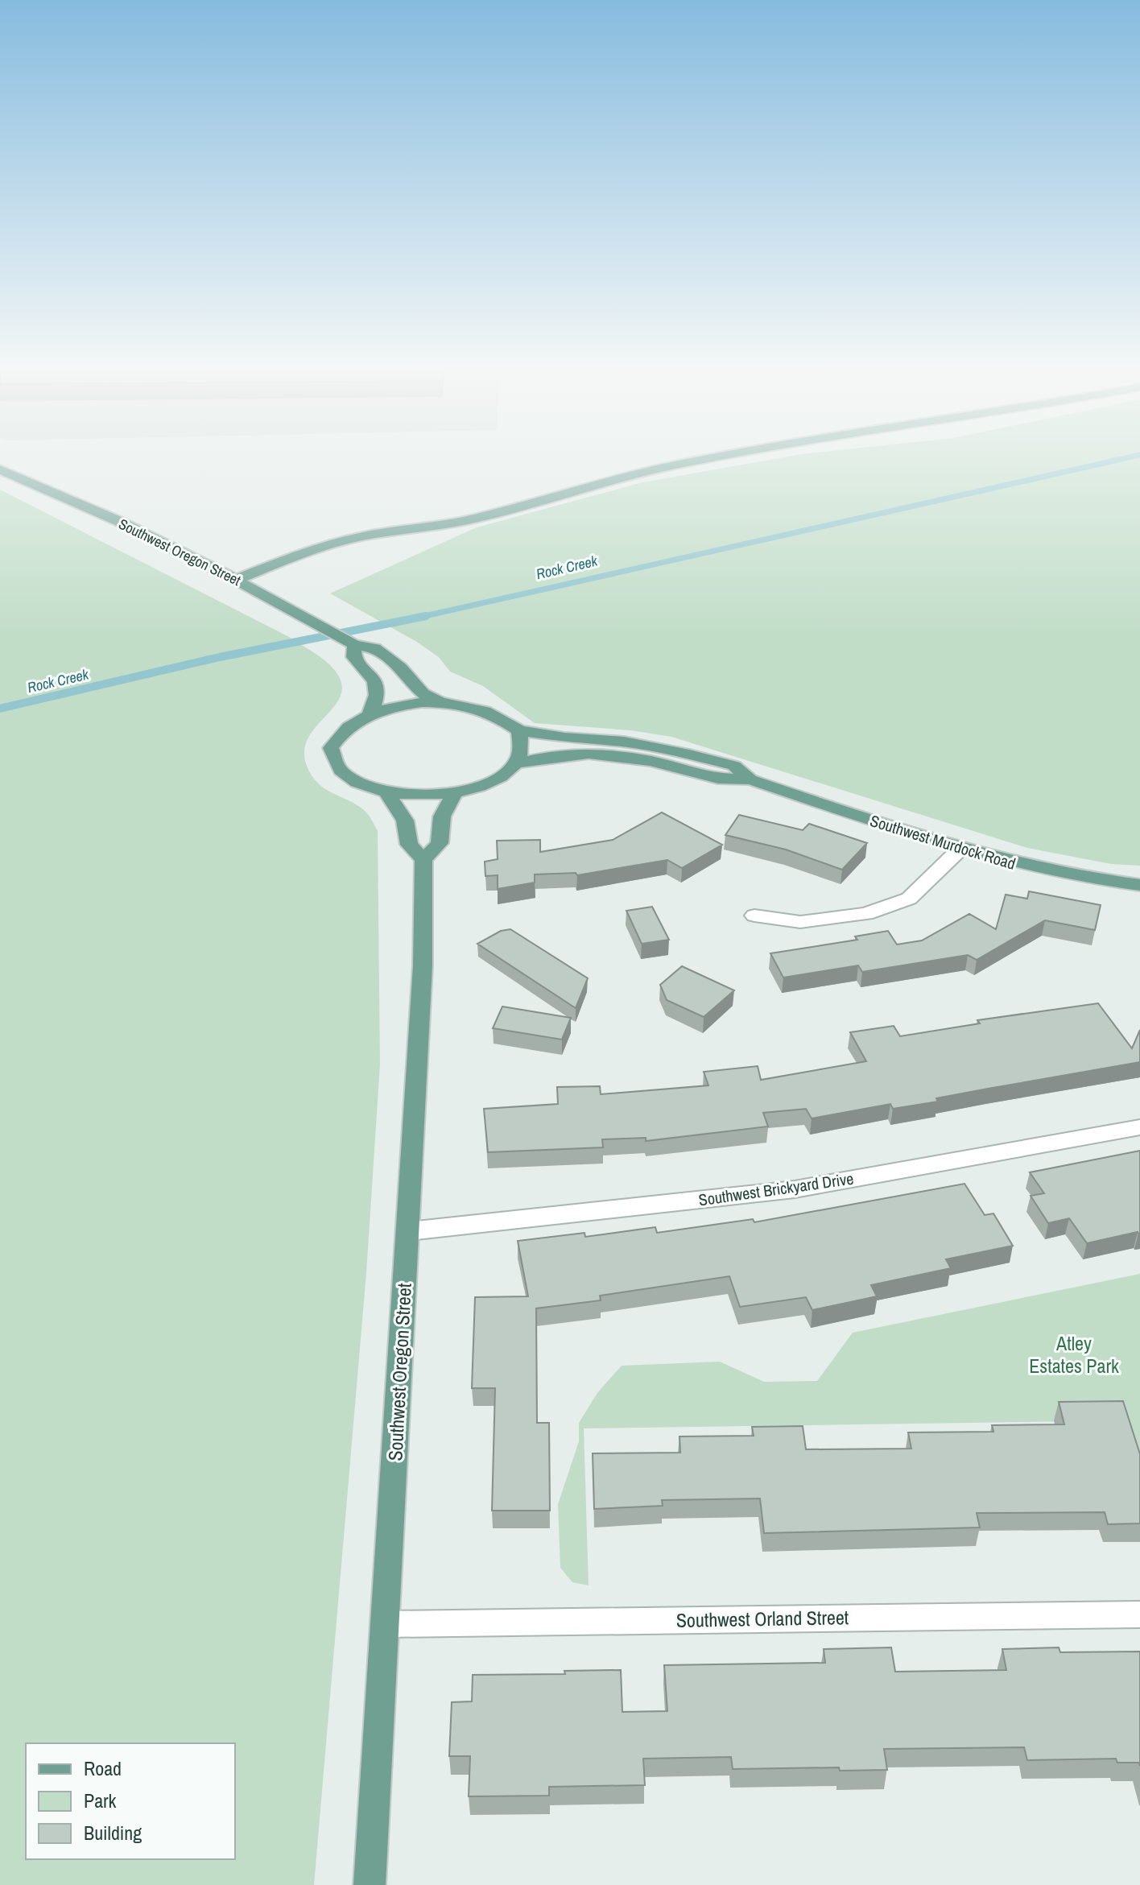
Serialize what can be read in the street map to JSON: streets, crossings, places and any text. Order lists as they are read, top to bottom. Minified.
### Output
{"streets":{"main road":["Southwest Oregon Street","Southwest Murdock Road"],"street":["Southwest Brickyard Drive","Southwest Orland Street"]},"crossings":[["Southwest Oregon Street","Southwest Murdock Road"],["Southwest Oregon Street","Southwest Brickyard Drive"],["Southwest Oregon Street","Southwest Orland Street"]],"water":["Rock Creek"],"parks":["Atley Estates Park"],"legend":["Road","Park","Building"]}
